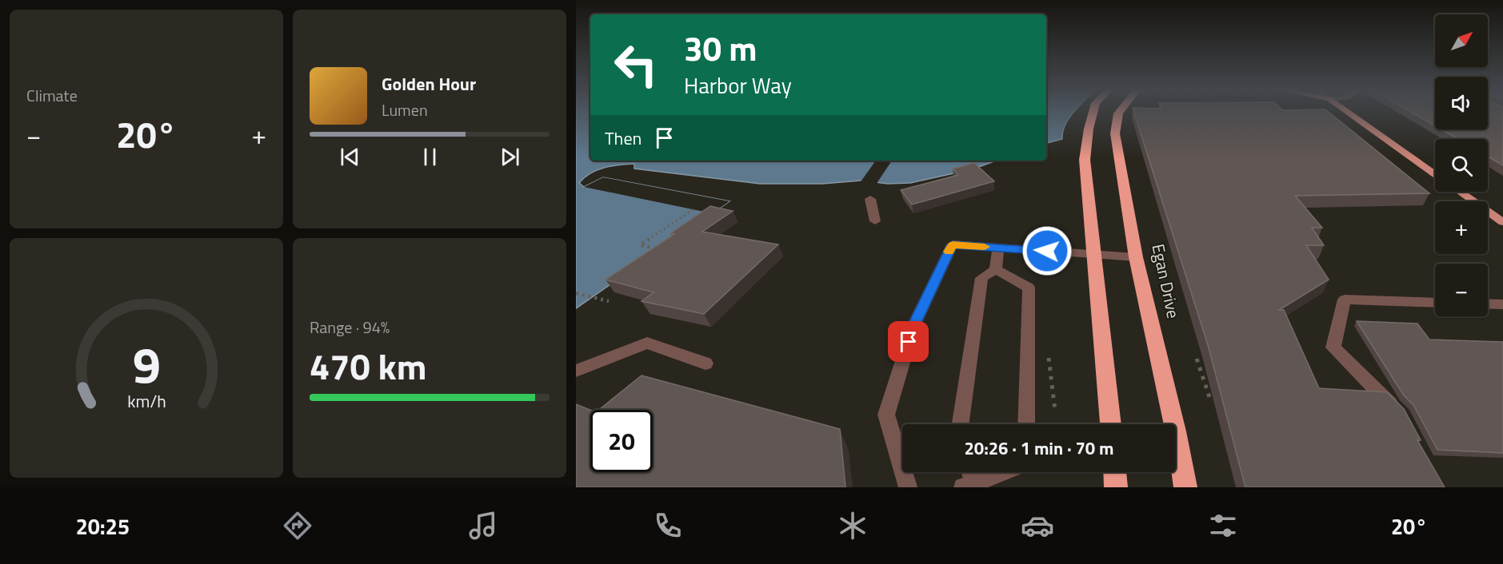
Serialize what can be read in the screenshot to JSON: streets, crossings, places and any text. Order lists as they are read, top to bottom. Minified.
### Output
{"streets":{"highway":["Egan Drive"]},"north":"top right","page":{"tile":["Climate",["Range · 94%","470 km"]],"map_buttons":["+","−"],"turn":["30 m","Harbor Way"],"song":["Golden Hour","Lumen"],"heat":["−","20°","+"],"then":"Then","limit":"20","trip":"20:26 · 1 min · 70 m","tabs":["20:25","20°"],"gauge":["9","km/h"]}}
